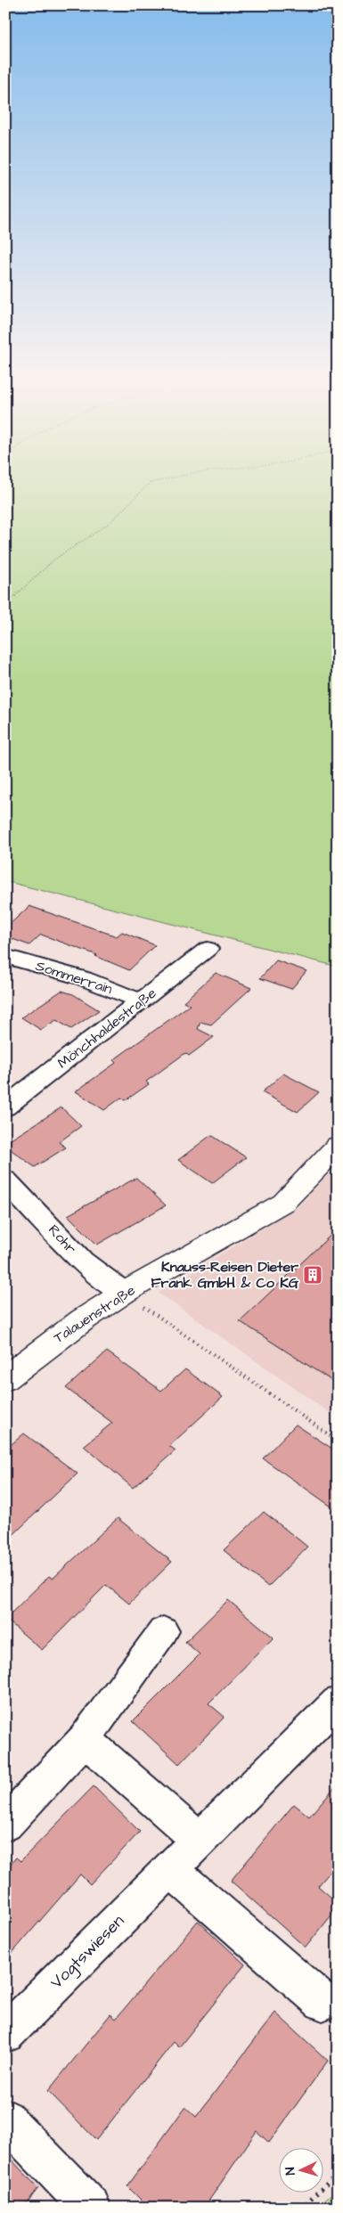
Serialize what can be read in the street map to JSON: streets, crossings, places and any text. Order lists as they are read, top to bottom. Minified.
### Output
{"streets":{"street":["Sommerrain","Mönchhaldestraße","Rohr","Talauenstraße","Vogtswiesen"]},"crossings":[["Sommerrain","Mönchhaldestraße"],["Rohr","Talauenstraße"]],"places":{"building":["Knauss-Reisen Dieter Frank GmbH & Co KG"]},"north":"left"}
